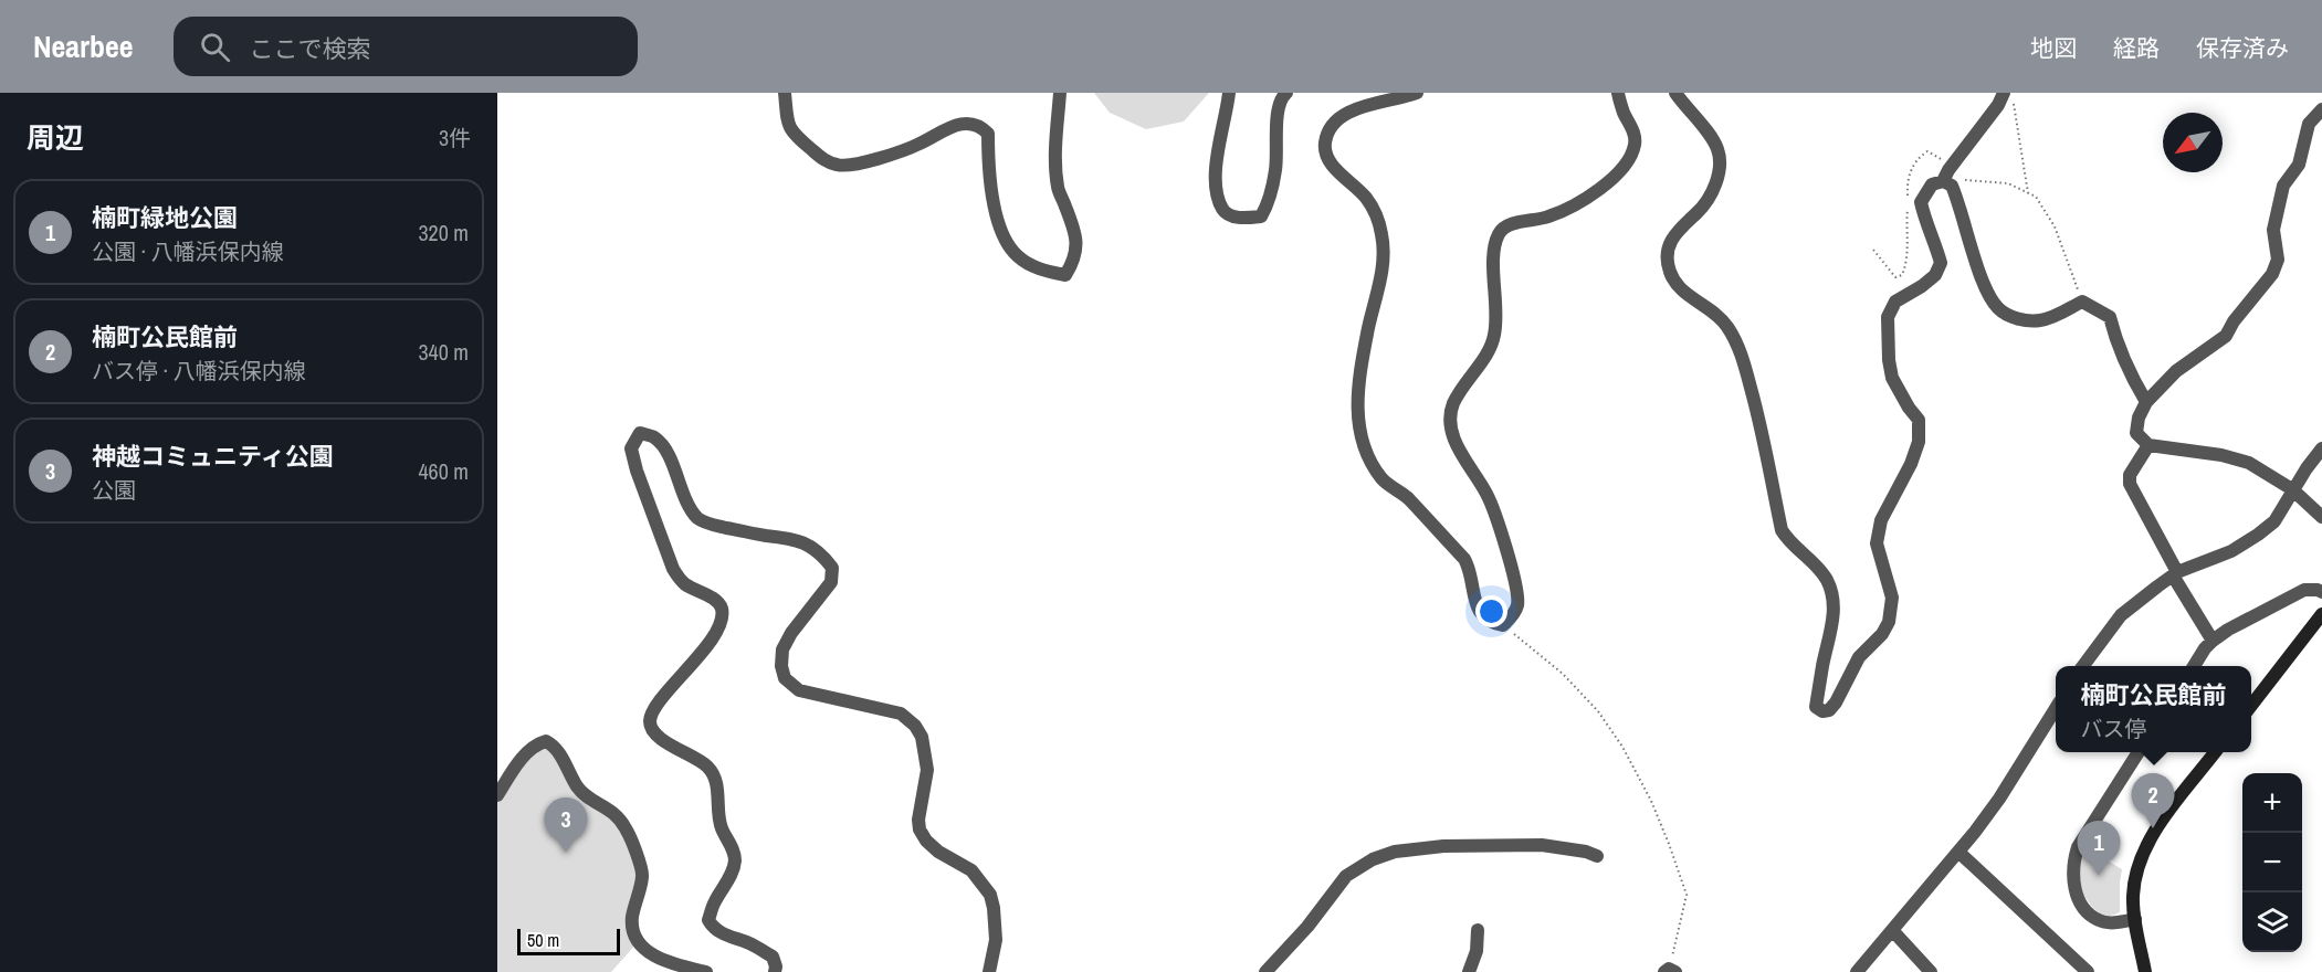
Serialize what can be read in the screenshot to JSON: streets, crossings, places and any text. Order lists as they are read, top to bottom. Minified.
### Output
{"scale_bar":"50 m","north":"bottom left","page":{"header":"Nearbee","search":"ここで検索","nav":["地図","経路","保存済み"],"heading":["周辺","3件"],"list":[{"mark":"1","name":"楠町緑地公園","note":"公園 · 八幡浜保内線","value":"320 m"},{"mark":"2","name":"楠町公民館前","note":"バス停 · 八幡浜保内線","value":"340 m"},{"mark":"3","name":"神越コミュニティ公園","note":"公園","value":"460 m"}],"popup":["楠町公民館前","バス停"],"map_buttons":["+","−"],"pins":["2","3","1"],"scale":"50 m"}}
